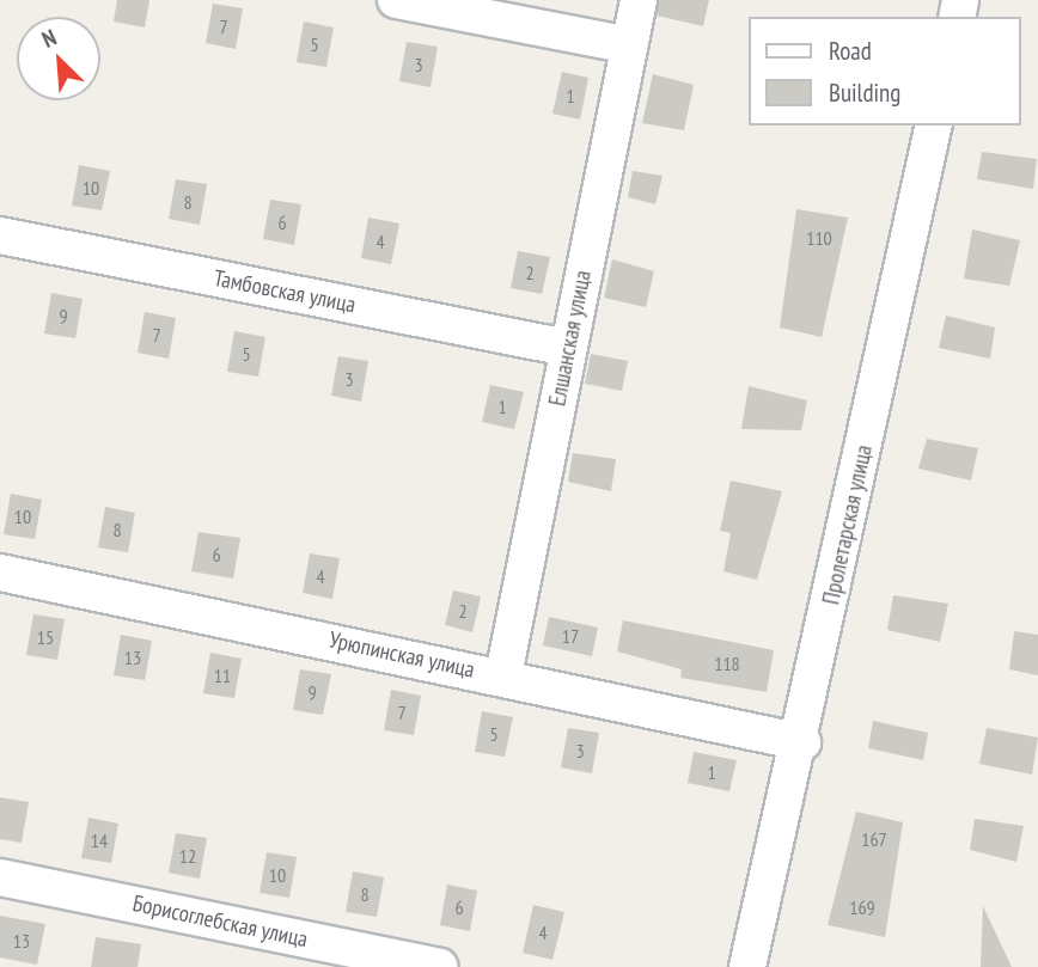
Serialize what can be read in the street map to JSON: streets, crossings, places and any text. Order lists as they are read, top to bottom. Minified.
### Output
{"streets":{"street":["Тамбовская улица","Елшанская улица","Пролетарская улица","Урюпинская улица","Борисоглебская улица"]},"crossings":[["Тамбовская улица","Елшанская улица"],["Елшанская улица","Урюпинская улица"],["Пролетарская улица","Урюпинская улица"]],"house_numbers":["7","5","3","1","10","8","6","110","4","2","9","7","5","3","1","10","8","6","4","2","17","15","13","118","11","9","7","5","3","1","167","14","12","10","8","6","169","4","13"],"legend":["Road","Building"],"north":"top left"}
